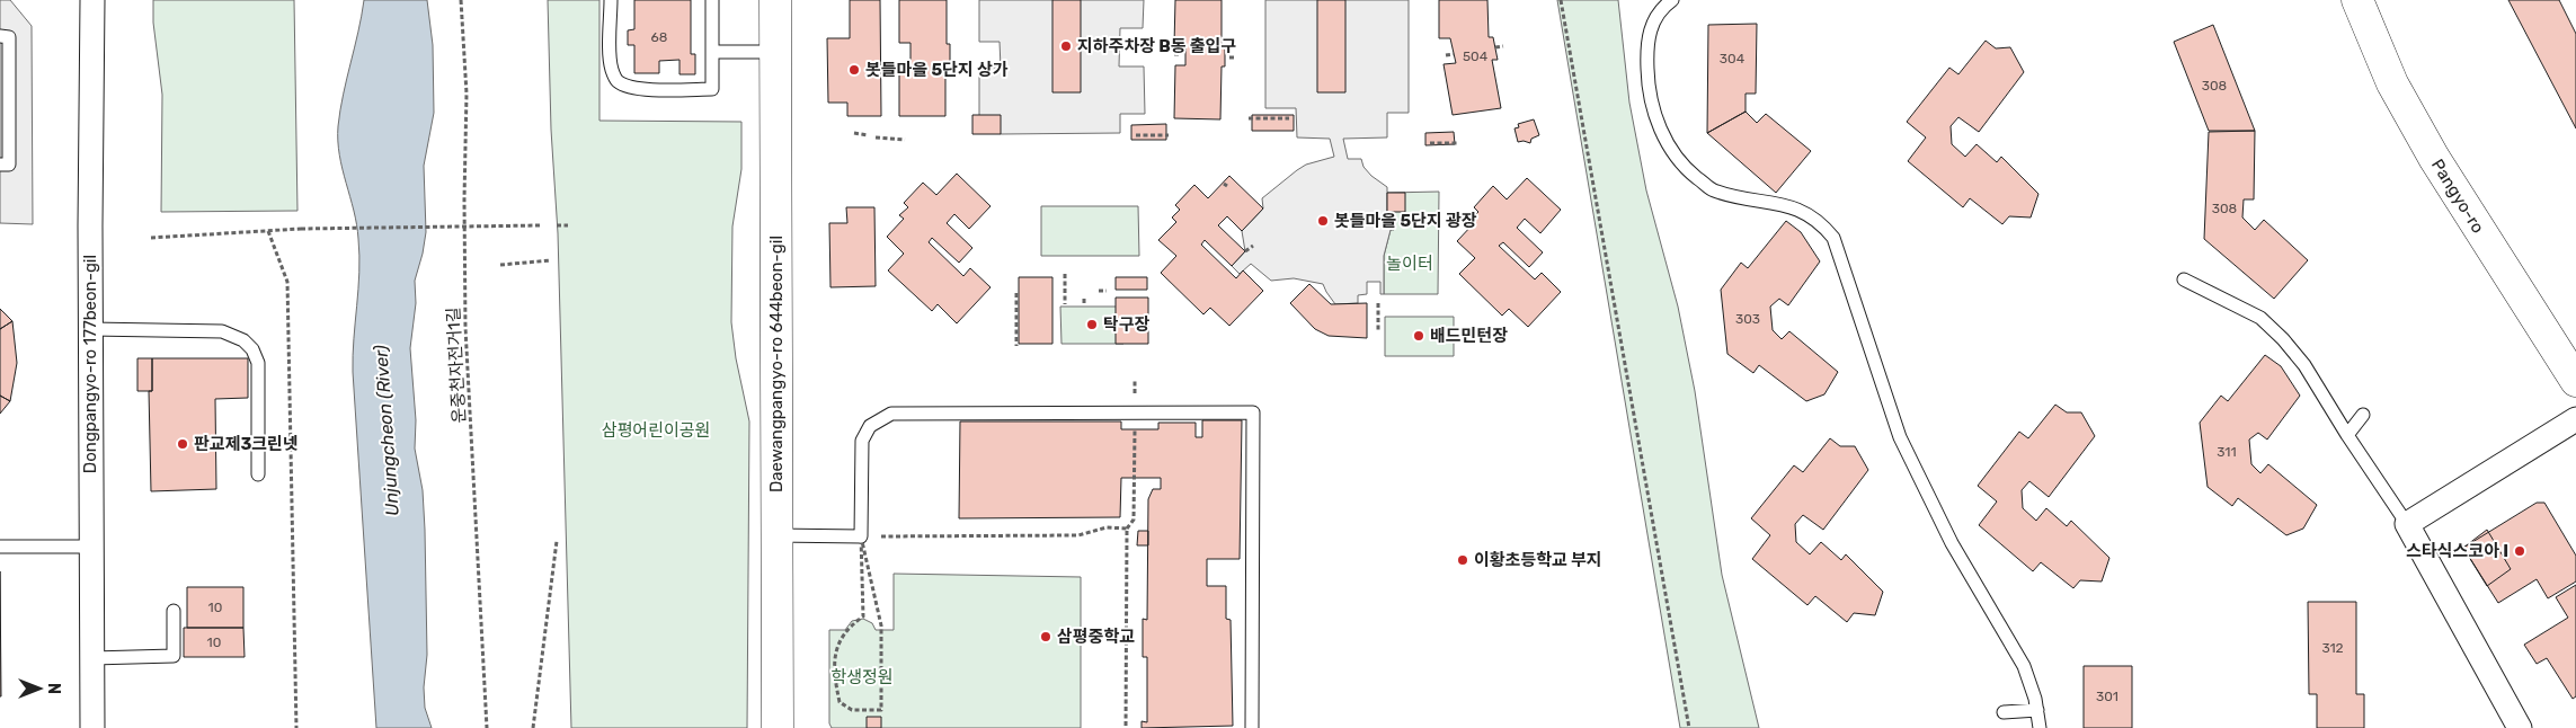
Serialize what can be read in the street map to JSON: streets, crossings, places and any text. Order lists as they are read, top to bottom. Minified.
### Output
{"streets":{"street":["Pangyo-ro","Dongpangyo-ro 177beon-gil","Daewangpangyo-ro 644beon-gil"],"path":["운중천자전거1길"]},"water":["Unjungcheon (River)"],"parks":["놀이터","삼평어린이공원","학생정원"],"places":["지하주차장 B동 출입구","봇들마을 5단지 상가","봇들마을 5단지 광장","탁구장","배드민턴장","판교제3크린넷","스타식스코아 I","이황초등학교 부지","삼평중학교"],"house_numbers":["68","504","304","308","308","303","311","10","10","312","301"],"north":"right"}
